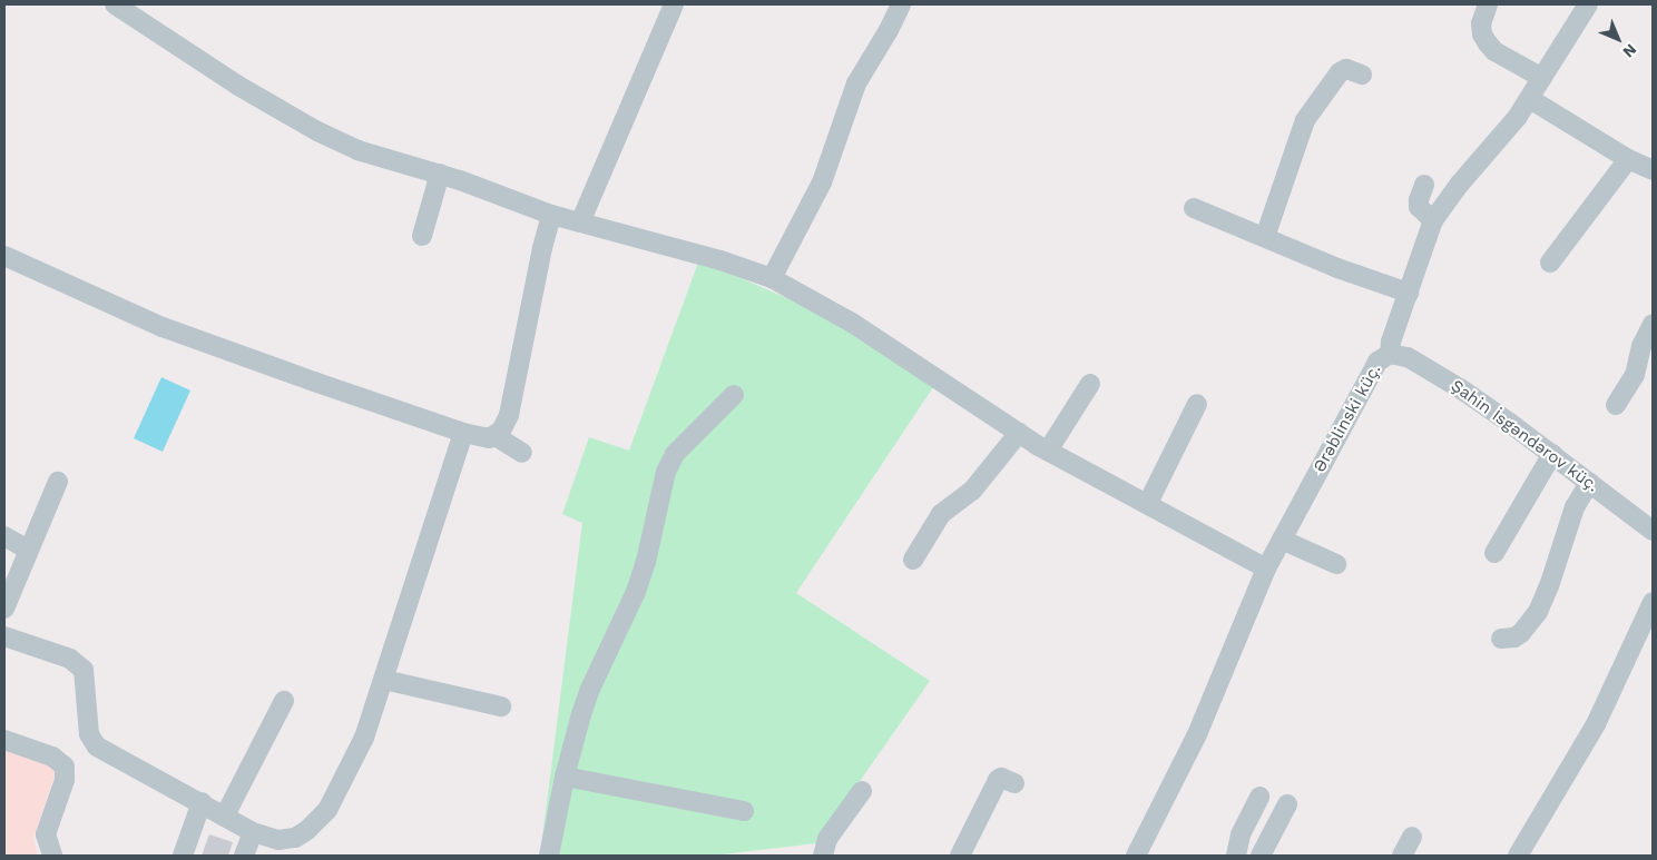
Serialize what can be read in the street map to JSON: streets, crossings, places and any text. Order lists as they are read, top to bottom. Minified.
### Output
{"streets":{"street":["Ərəblinski küç.","Şahin İsgəndərov küç."]},"crossings":[["Ərəblinski küç.","Şahin İsgəndərov küç."]],"north":"bottom right"}
